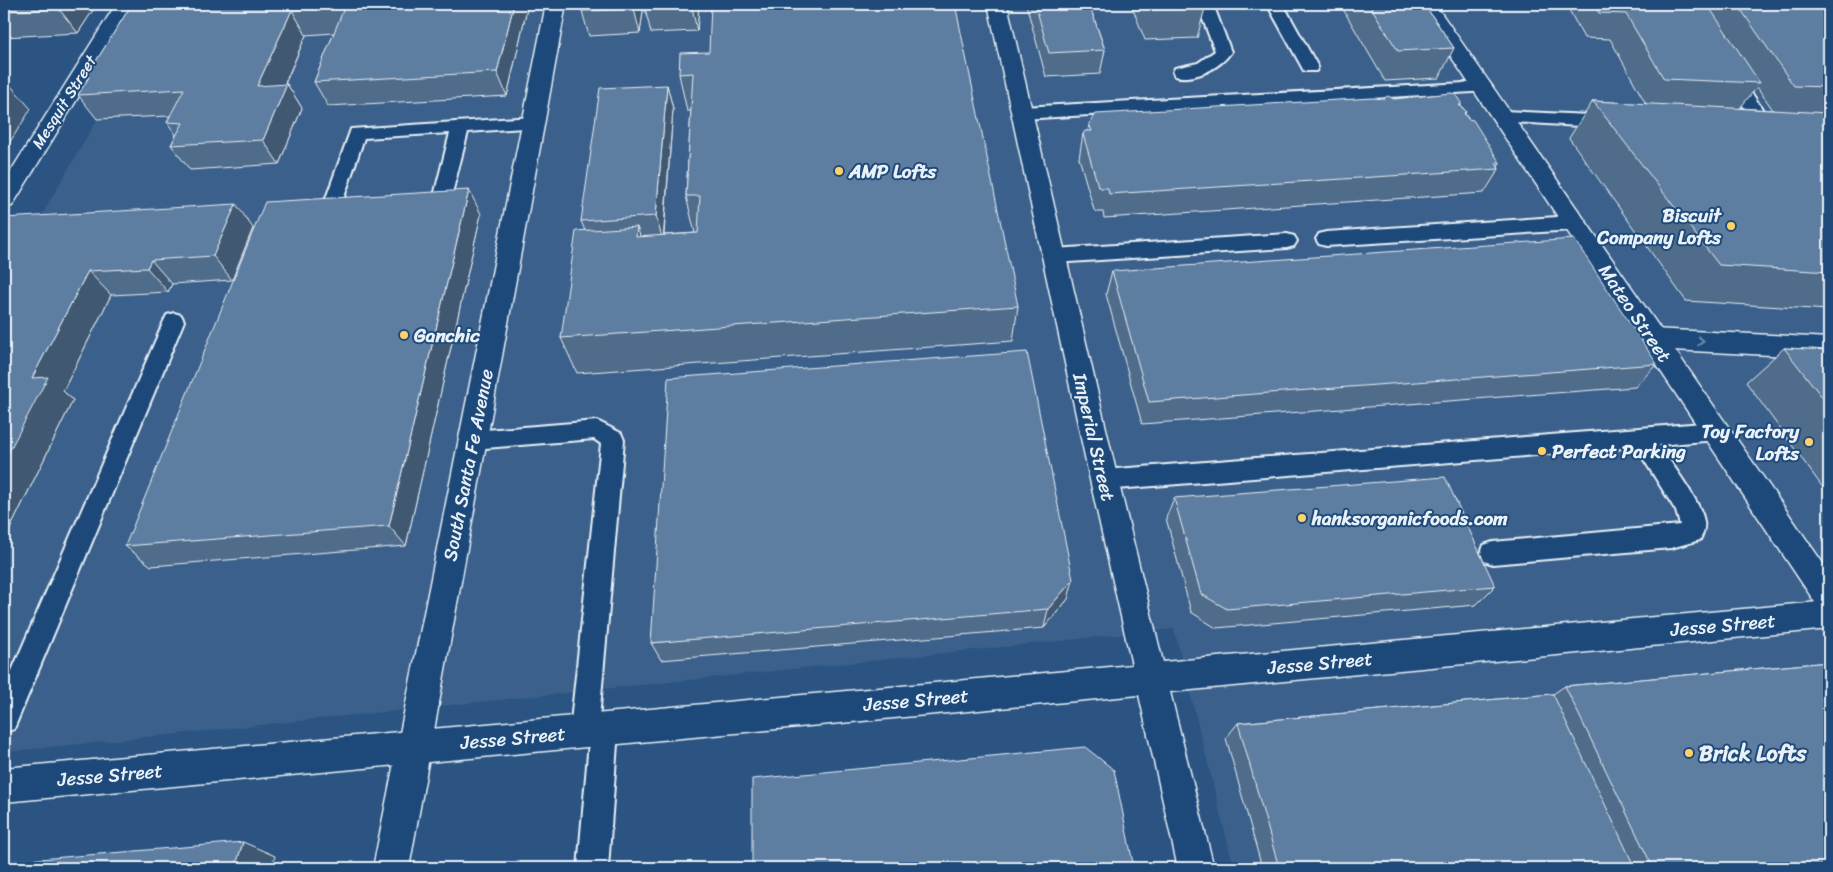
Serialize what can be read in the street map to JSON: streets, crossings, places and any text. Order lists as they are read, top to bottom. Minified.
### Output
{"streets":{"street":["Mesquit Street","Mateo Street","Imperial Street","South Santa Fe Avenue","Jesse Street"]},"crossings":[["Imperial Street","Jesse Street"],["South Santa Fe Avenue","Jesse Street"]],"places":["AMP Lofts","Biscuit Company Lofts","Ganchic","Toy Factory Lofts","Perfect Parking","hanksorganicfoods.com","Brick Lofts"]}
